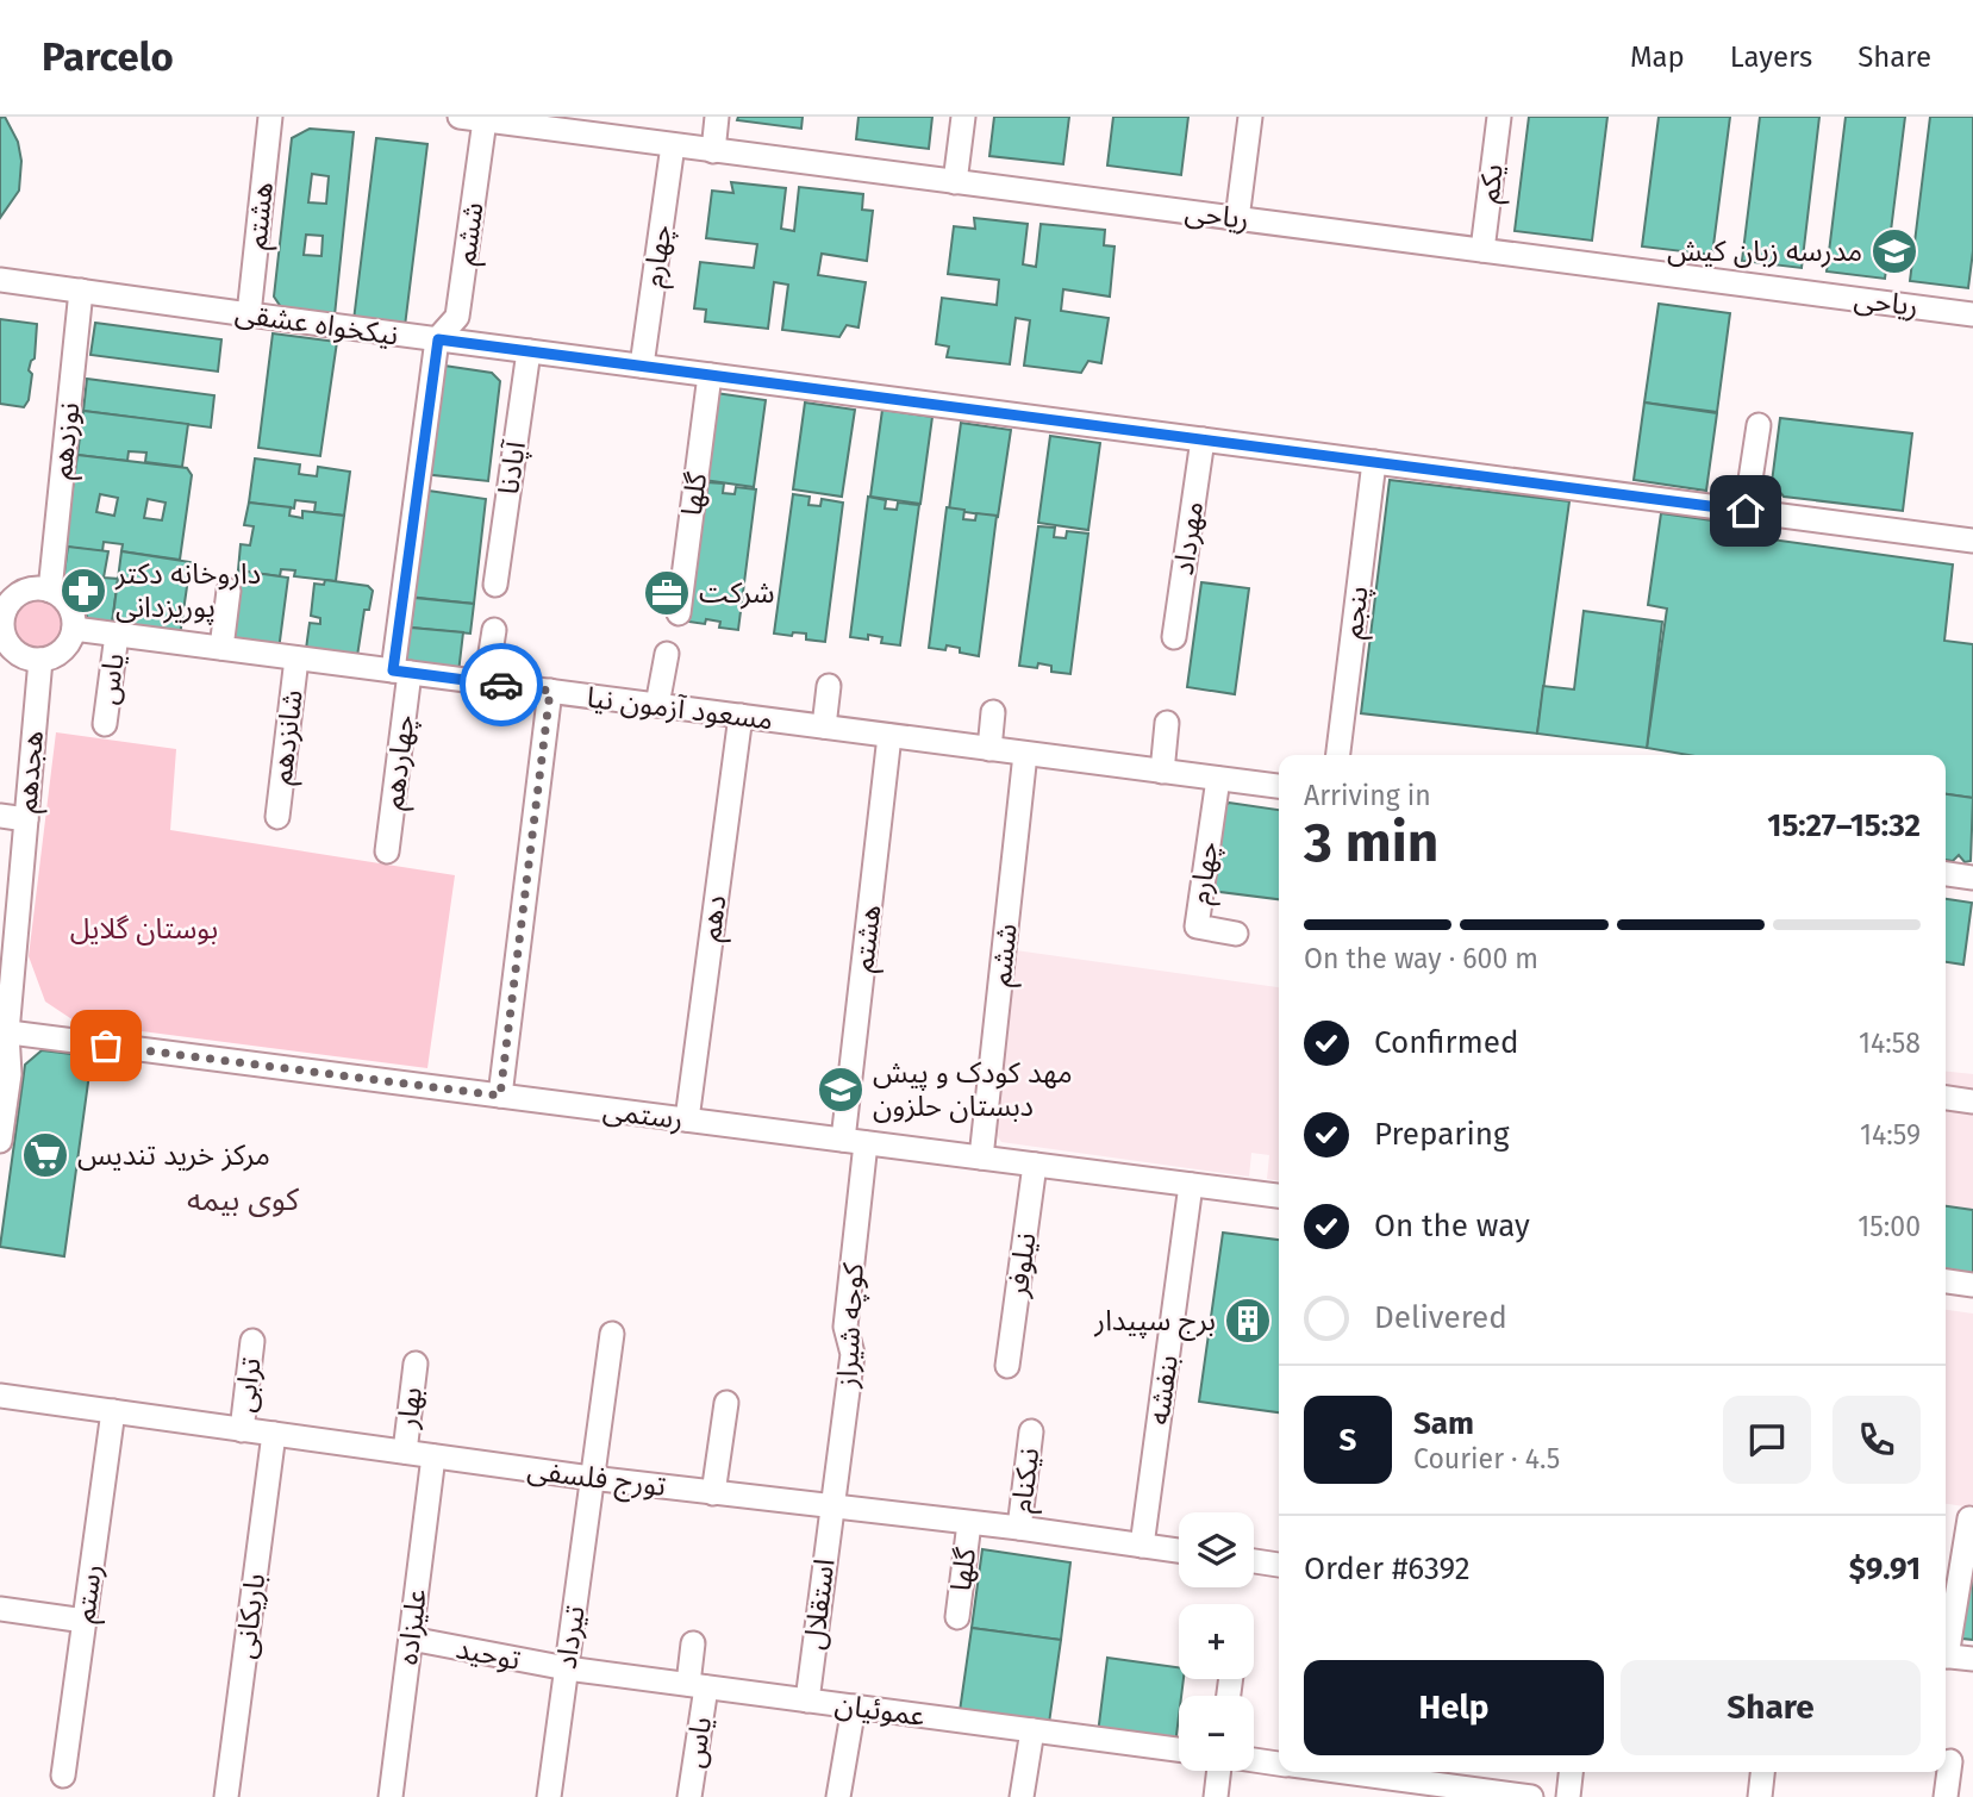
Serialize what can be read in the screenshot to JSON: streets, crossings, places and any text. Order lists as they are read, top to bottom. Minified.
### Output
{"streets":{"street":["یکم","هشتم","ریاحی","ششم","چهارم","نیکخواه عشقی","نوزدهم","آپادنا","گلها","مهرداد","پنجم","یاس","مسعود آزمون نیا","شانزدهم","چهاردهم","هجدهم","دهم","رستمی","نیلوفر","کوچه شیراز","ترابی","بنفشه","بهار","تورج فلسفی","نیکنام","رستم","استقلال","باریکانی","علیزاده","تیرداد","توحید","عموئیان"]},"crossings":[["یکم","ریاحی"],["هشتم","نیکخواه عشقی"],["هشتم","مسعود آزمون نیا"],["هشتم","رستمی"],["هشتم","کوچه شیراز"],["ریاحی","ششم"],["ریاحی","چهارم"],["ششم","نیکخواه عشقی"],["ششم","مسعود آزمون نیا"],["ششم","چهاردهم"],["ششم","رستمی"],["چهارم","نیکخواه عشقی"],["چهارم","مسعود آزمون نیا"],["نیکخواه عشقی","نوزدهم"],["نیکخواه عشقی","آپادنا"],["نیکخواه عشقی","گلها"],["نیکخواه عشقی","مهرداد"],["نیکخواه عشقی","پنجم"],["نیکخواه عشقی","چهاردهم"],["نوزدهم","مسعود آزمون نیا"],["نوزدهم","هجدهم"],["گلها","تورج فلسفی"],["یاس","مسعود آزمون نیا"],["یاس","عموئیان"],["مسعود آزمون نیا","شانزدهم"],["مسعود آزمون نیا","چهاردهم"],["مسعود آزمون نیا","هجدهم"],["مسعود آزمون نیا","دهم"],["هجدهم","رستمی"],["دهم","رستمی"],["رستمی","نیلوفر"],["رستمی","کوچه شیراز"],["رستمی","بنفشه"],["کوچه شیراز","تورج فلسفی"],["کوچه شیراز","استقلال"],["ترابی","تورج فلسفی"],["بنفشه","تورج فلسفی"],["بهار","تورج فلسفی"],["تورج فلسفی","نیکنام"],["تورج فلسفی","رستم"],["تورج فلسفی","استقلال"],["تورج فلسفی","باریکانی"],["تورج فلسفی","علیزاده"],["تورج فلسفی","تیرداد"],["استقلال","عموئیان"],["علیزاده","توحید"],["تیرداد","توحید"],["تیرداد","عموئیان"],["توحید","عموئیان"]],"districts":["کوی بیمه"],"parks":["بوستان گلایل"],"places":{"school or university":["مدرسه زبان کیش","مهد کودک و پیش دبستان حلزون"],"pharmacy":["داروخانه دکتر پوریزدانی"],"office":["شرکت"],"supermarket":["مرکز خرید تندیس"],"building":["برج سپیدار"]},"page":{"header":"Parcelo","nav":["Map","Layers","Share"],"heading":["3 min","Arriving in","15:27–15:32"],"panel":["Sam","Courier · 4.5","Order #6392","$9.91"],"bar":"On the way · 600 m","list":[["Confirmed","14:58"],["Preparing","14:59"],["On the way","15:00"],"Delivered"],"round":"S","map_buttons":["+","−"],"buttons":["Help","Share"]}}
